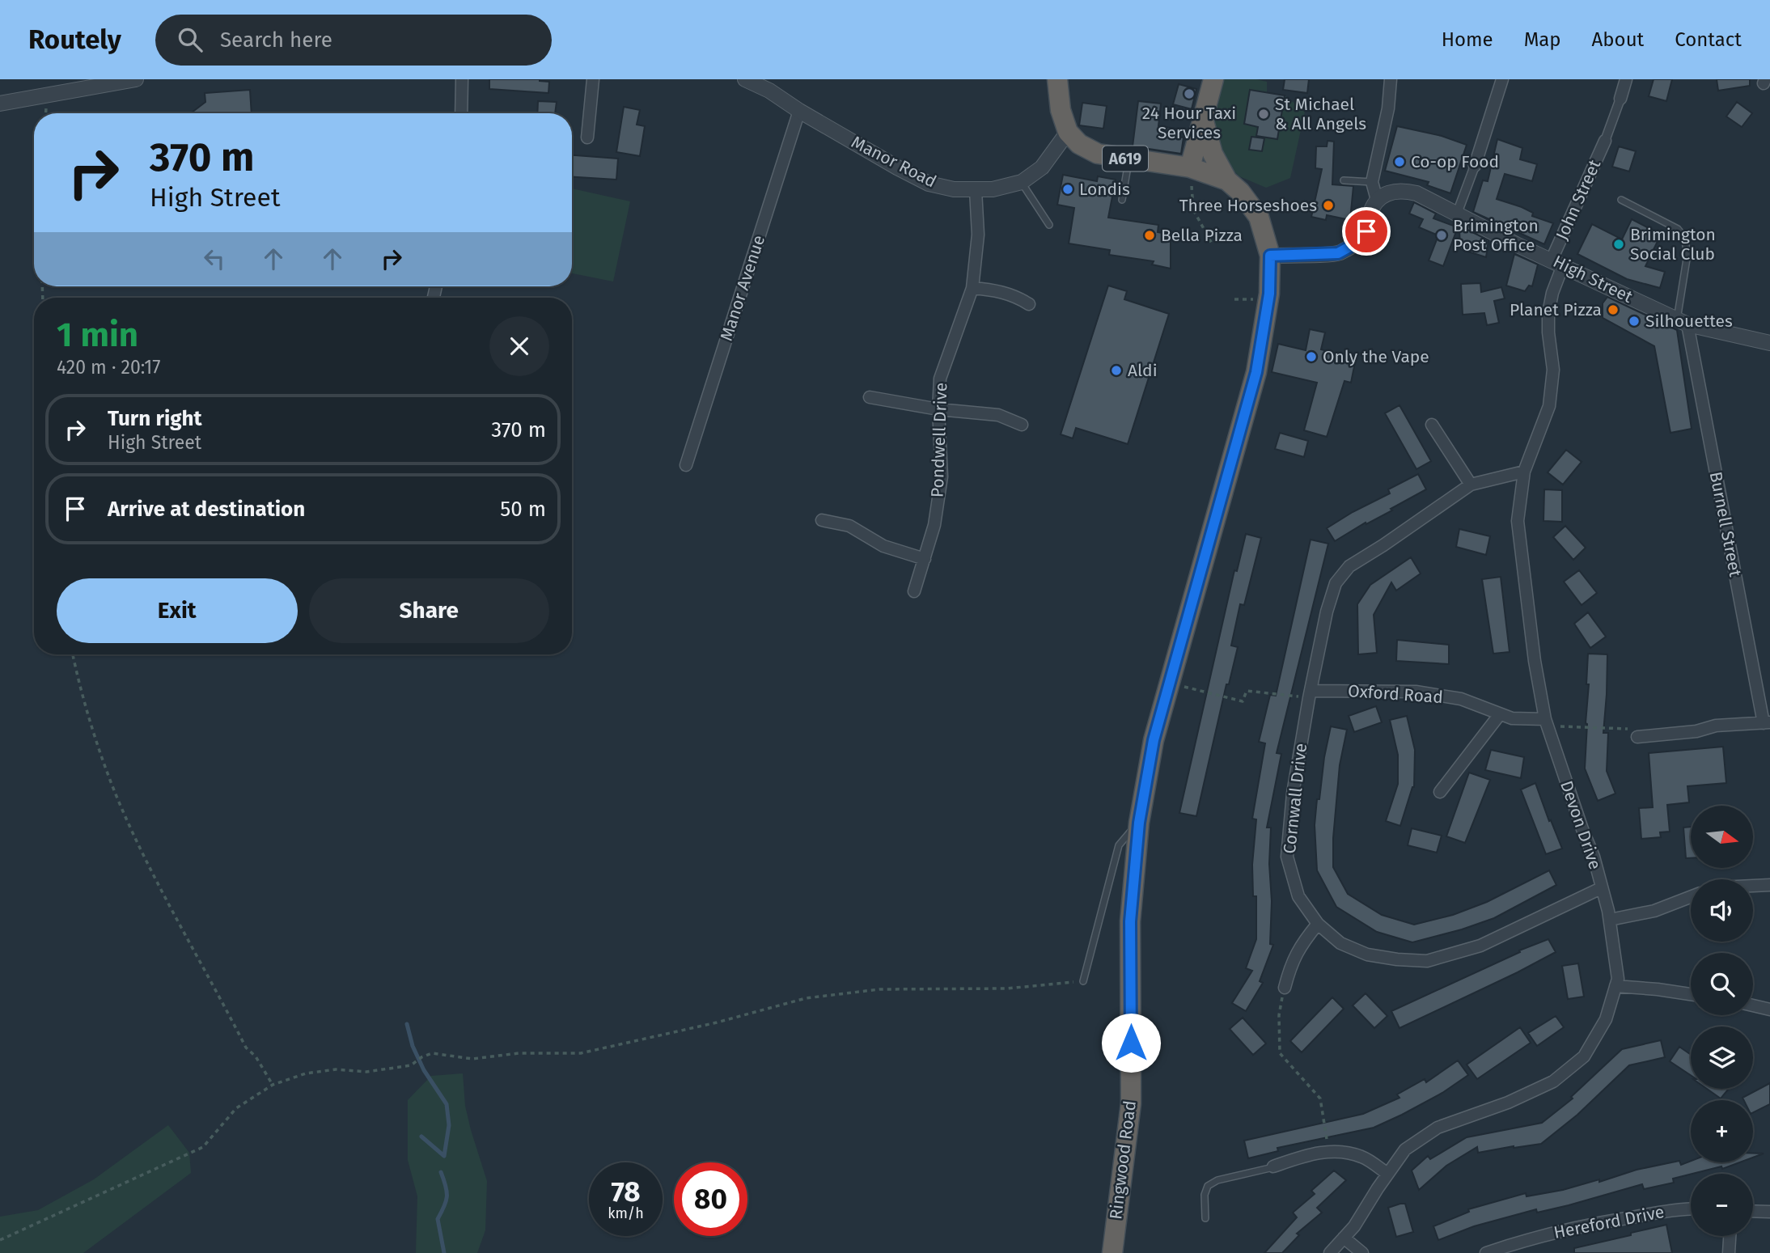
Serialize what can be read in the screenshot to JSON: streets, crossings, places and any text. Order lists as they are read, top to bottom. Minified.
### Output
{"streets":{"highway":["A619","Ringwood Road"],"street":["Manor Road","John Street","High Street","Manor Avenue","Pondwell Drive","Burnell Street","Oxford Road","Cornwall Drive","Devon Drive","Hereford Drive"]},"crossings":[["A619","Manor Road"],["A619","Ringwood Road"],["Manor Road","Manor Avenue"],["Manor Road","Pondwell Drive"],["John Street","High Street"],["John Street","Devon Drive"],["High Street","Burnell Street"],["High Street","Devon Drive"],["Oxford Road","Cornwall Drive"],["Oxford Road","Devon Drive"],["Cornwall Drive","Devon Drive"]],"places":["24 Hour Taxi Services","St Michael & All Angels","Co-op Food","Londis","Three Horseshoes","Bella Pizza","Brimington Post Office","Brimington Social Club","Planet Pizza","Silhouettes","Only the Vape","Aldi"],"north":"right","page":{"header":"Routely","search":"Search here","nav":["Home","Map","About","Contact"],"turn":["370 m","High Street"],"heading":["1 min","420 m · 20:17"],"list":[{"name":"Turn right","note":"High Street","value":"370 m"},{"name":"Arrive at destination","value":"50 m"}],"buttons":["Exit","Share"],"map_buttons":["+","−"],"speed":"78 km/h","limit":"80"}}
